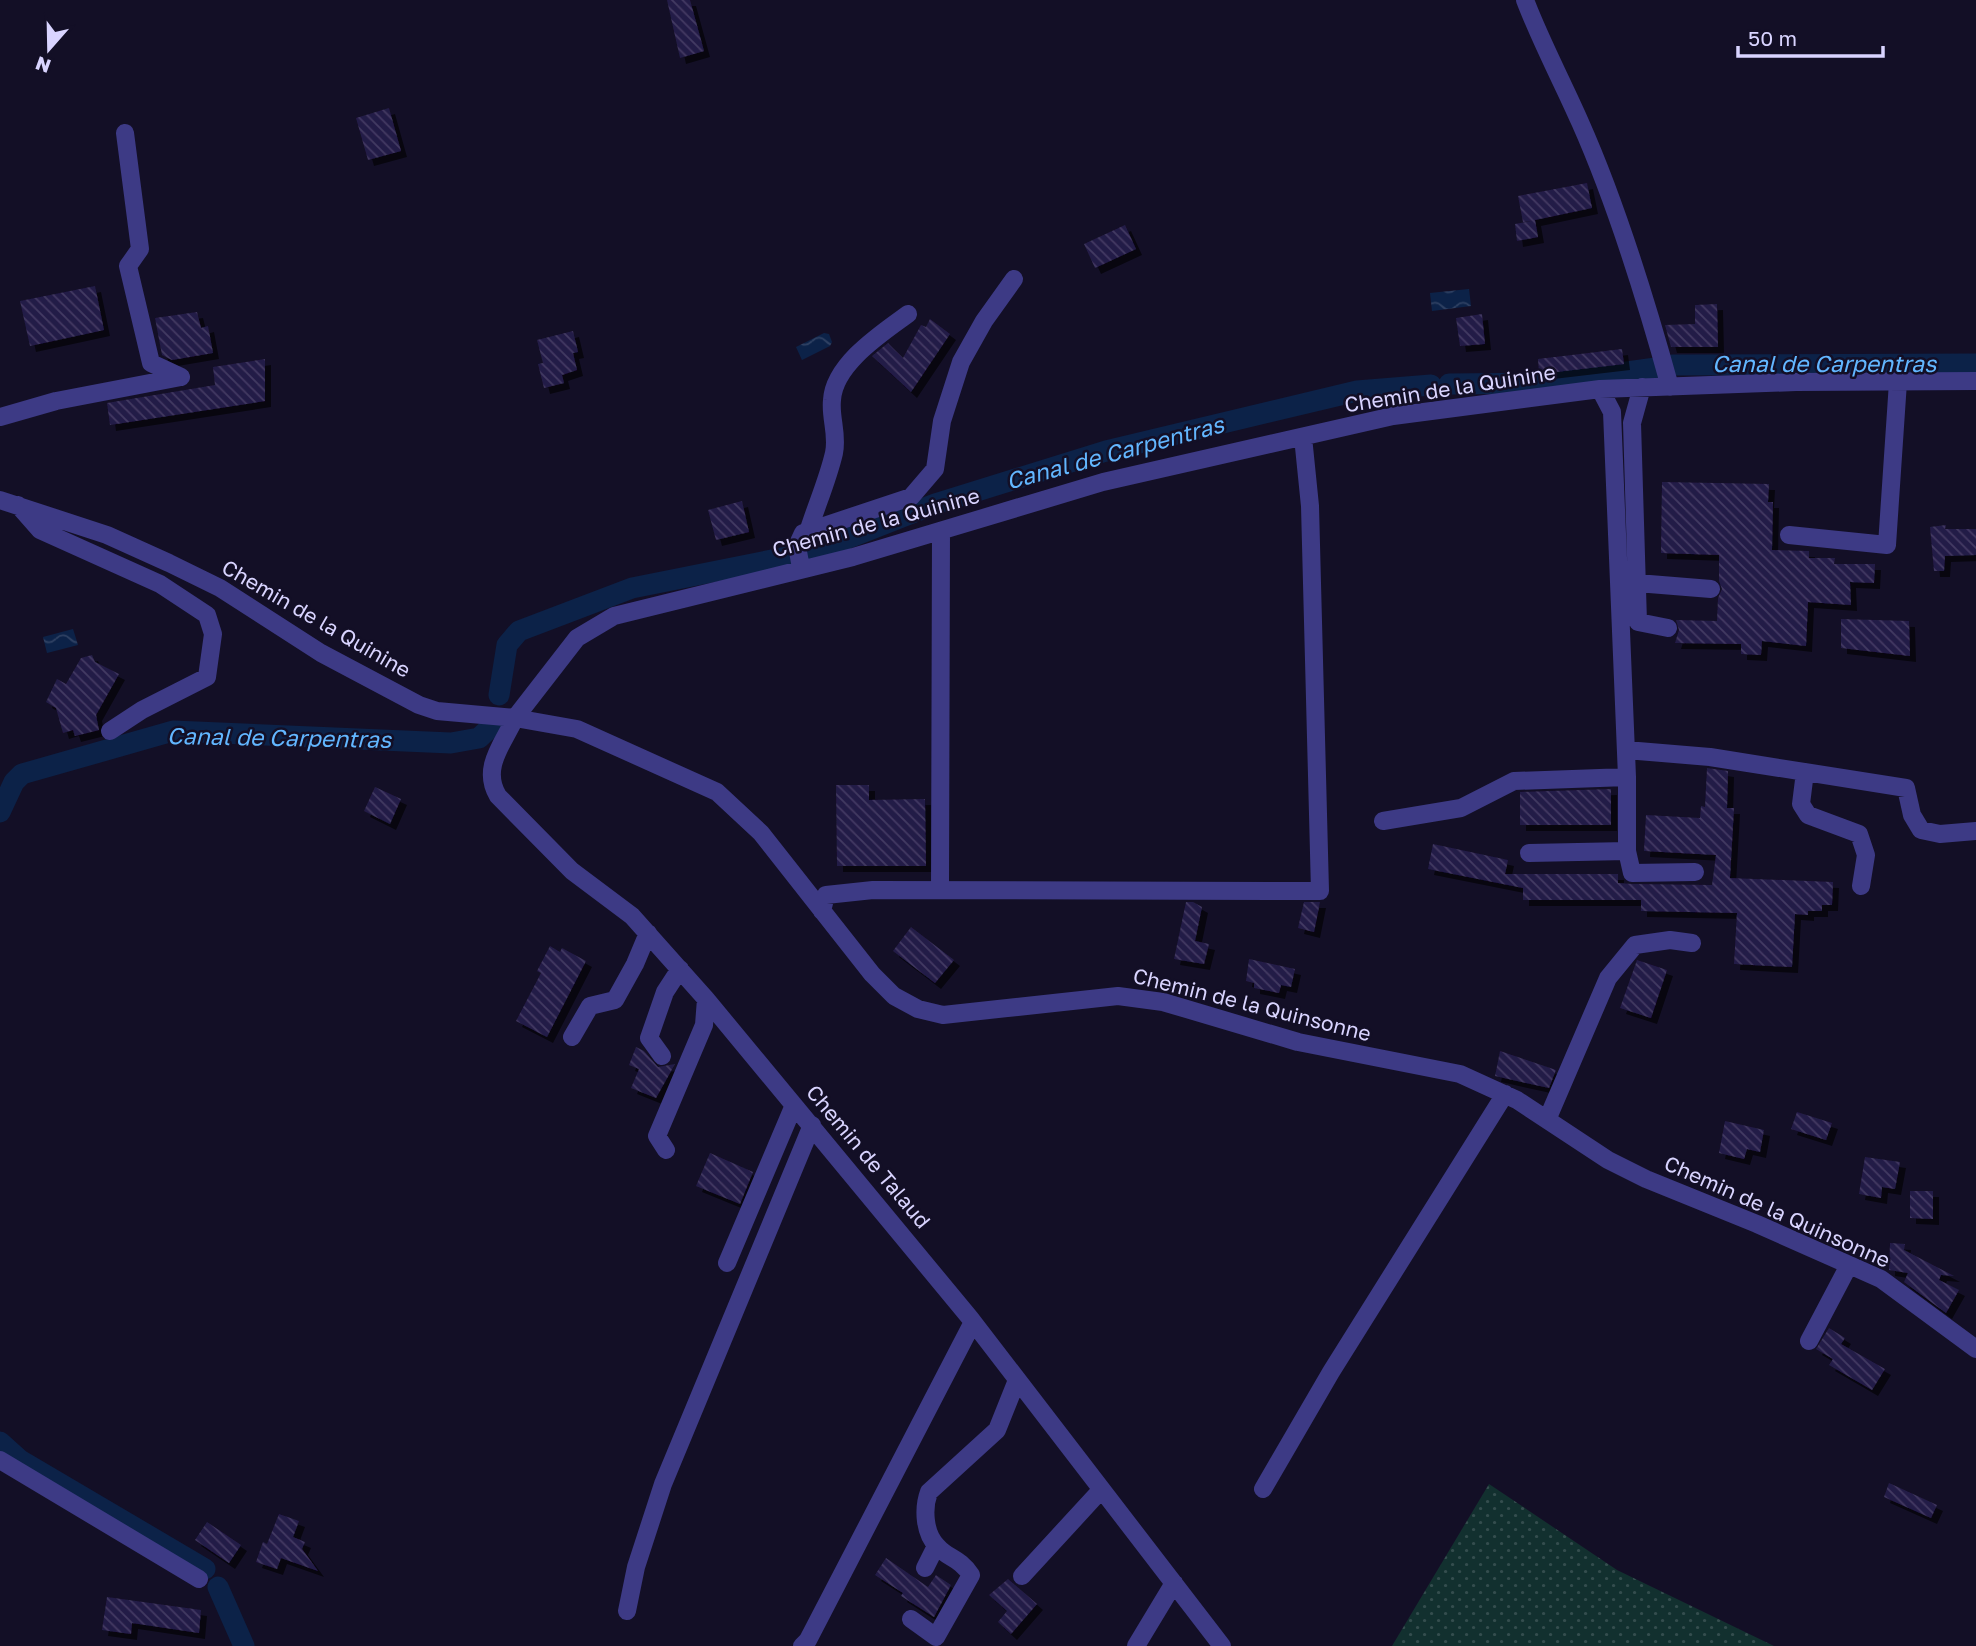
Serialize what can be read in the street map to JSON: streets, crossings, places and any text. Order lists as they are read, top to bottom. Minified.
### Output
{"streets":{"street":["Chemin de la Quinine","Chemin de la Quinsonne","Chemin de Talaud"]},"crossings":[["Chemin de la Quinine","Chemin de la Quinsonne"],["Chemin de la Quinine","Chemin de Talaud"],["Chemin de la Quinsonne","Chemin de Talaud"]],"water":["Canal de Carpentras"],"scale_bar":"50 m","north":"bottom"}
